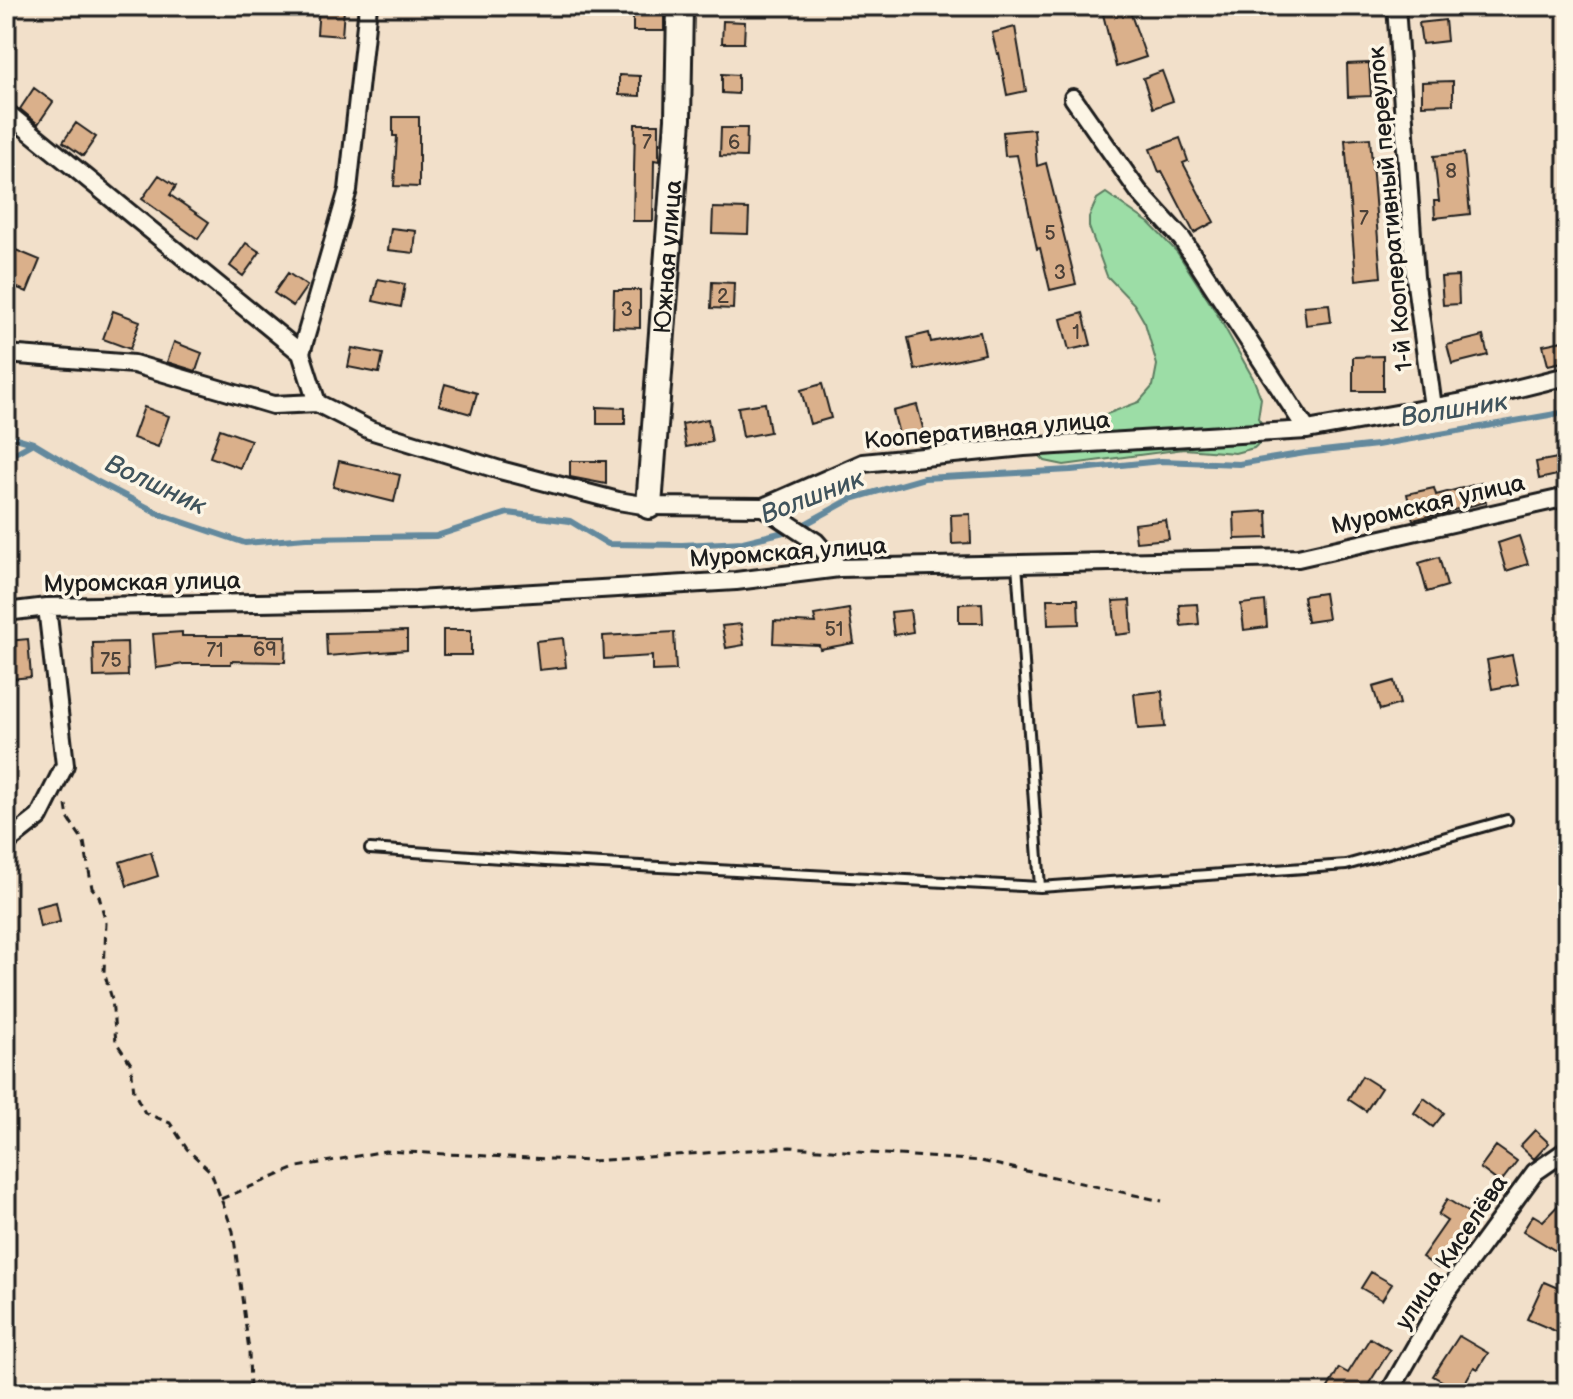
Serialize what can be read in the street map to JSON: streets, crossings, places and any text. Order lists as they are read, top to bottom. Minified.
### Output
{"streets":{"street":["1-й Кооперативный переулок","Южная улица","Кооперативная улица","Муромская улица","улица Киселёва"]},"crossings":[["1-й Кооперативный переулок","Кооперативная улица"],["Южная улица","Кооперативная улица"]],"water":["Волшник"],"house_numbers":["7","6","8","7","5","3","2","3","1","51","69","71","75"]}
